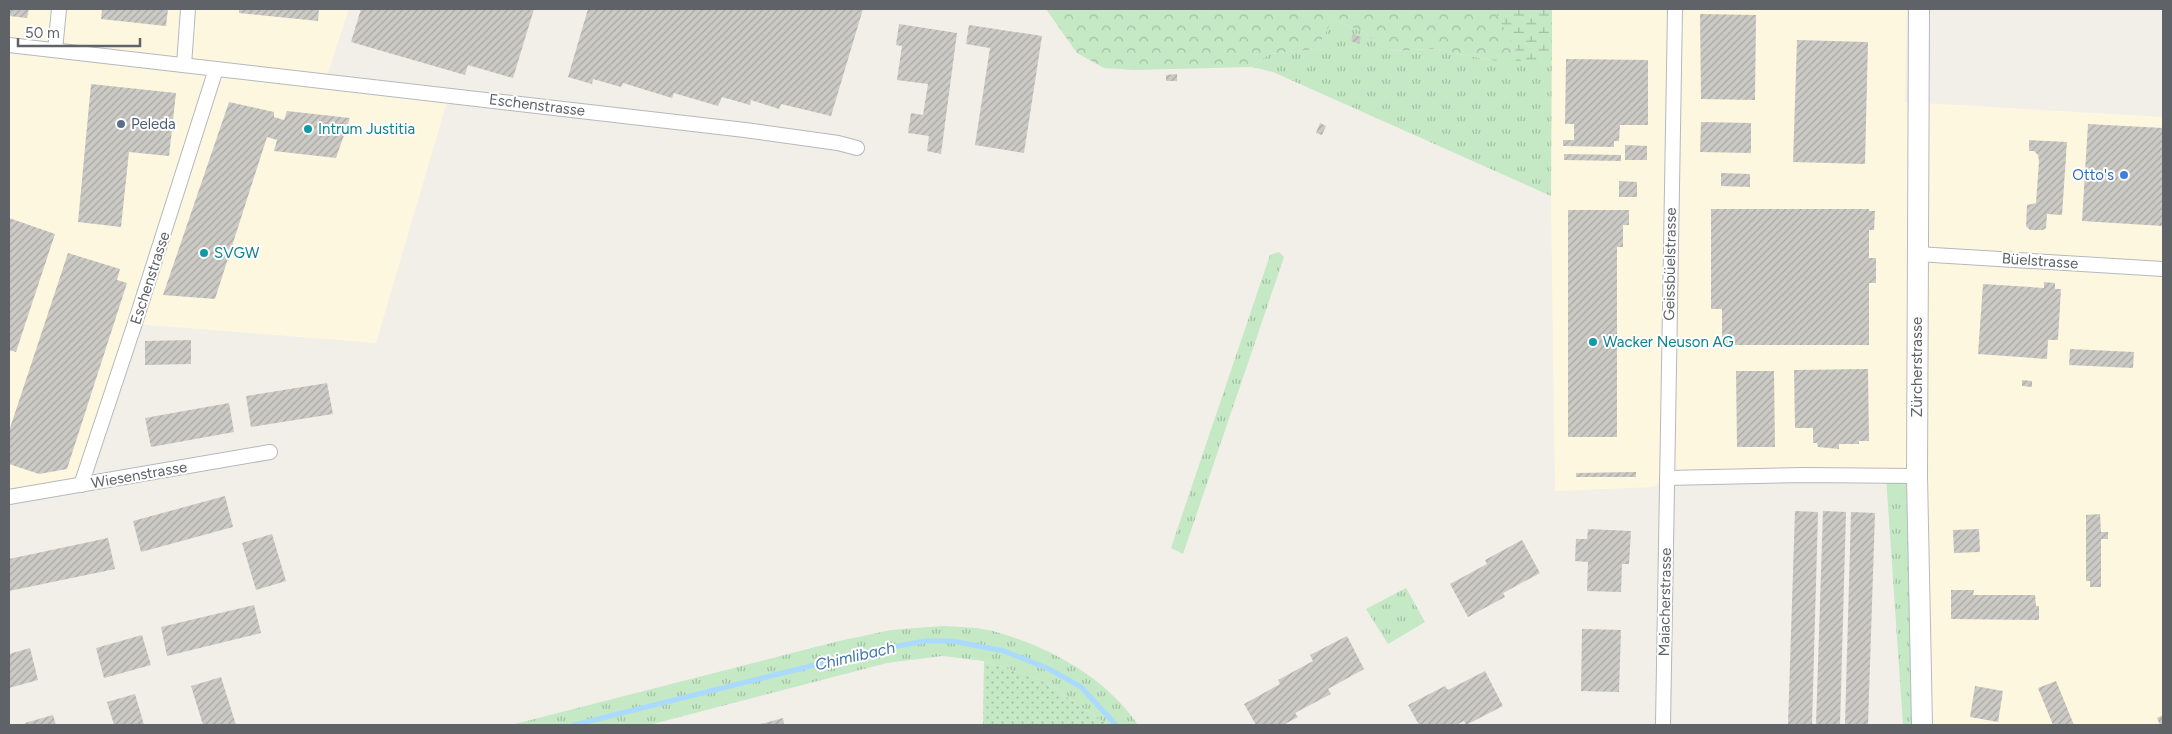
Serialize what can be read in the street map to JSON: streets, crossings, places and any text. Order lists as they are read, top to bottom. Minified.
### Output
{"streets":{"main road":["Zürcherstrasse"],"street":["Eschenstrasse","Büelstrasse","Geissbüelstrasse","Wiesenstrasse","Maiacherstrasse"]},"crossings":[["Eschenstrasse","Wiesenstrasse"],["Büelstrasse","Zürcherstrasse"],["Geissbüelstrasse","Maiacherstrasse"]],"water":["Chimlibach"],"places":["Peleda","Intrum Justitia","Otto's","SVGW","Wacker Neuson AG"],"scale_bar":"50 m"}
